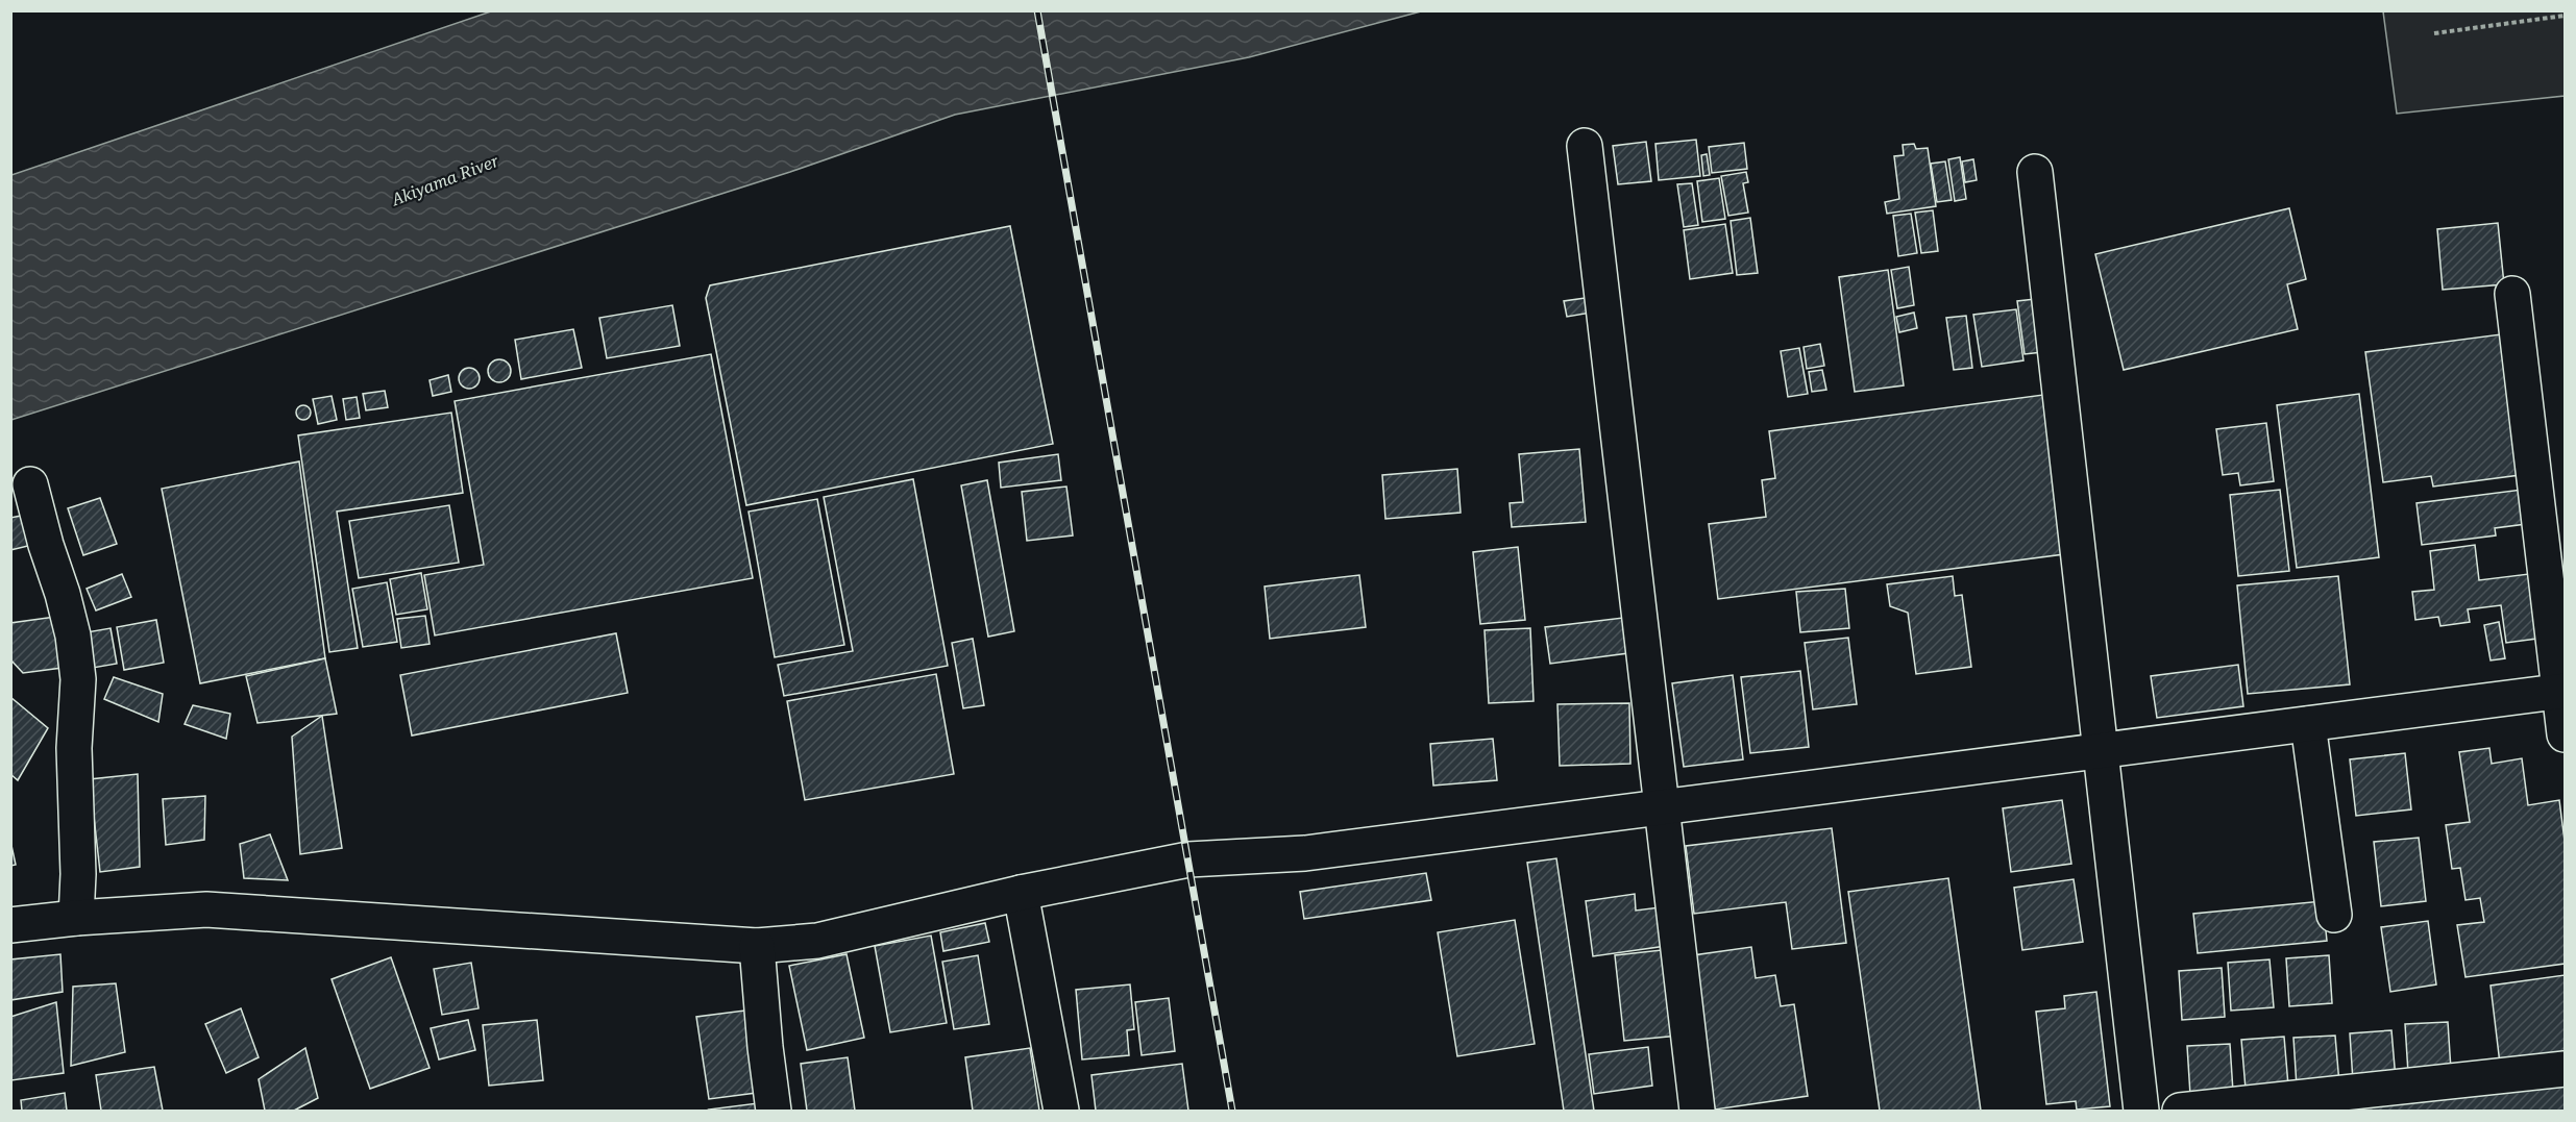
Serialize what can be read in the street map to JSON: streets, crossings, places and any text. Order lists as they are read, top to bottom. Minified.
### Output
{"water":["Akiyama River"]}
